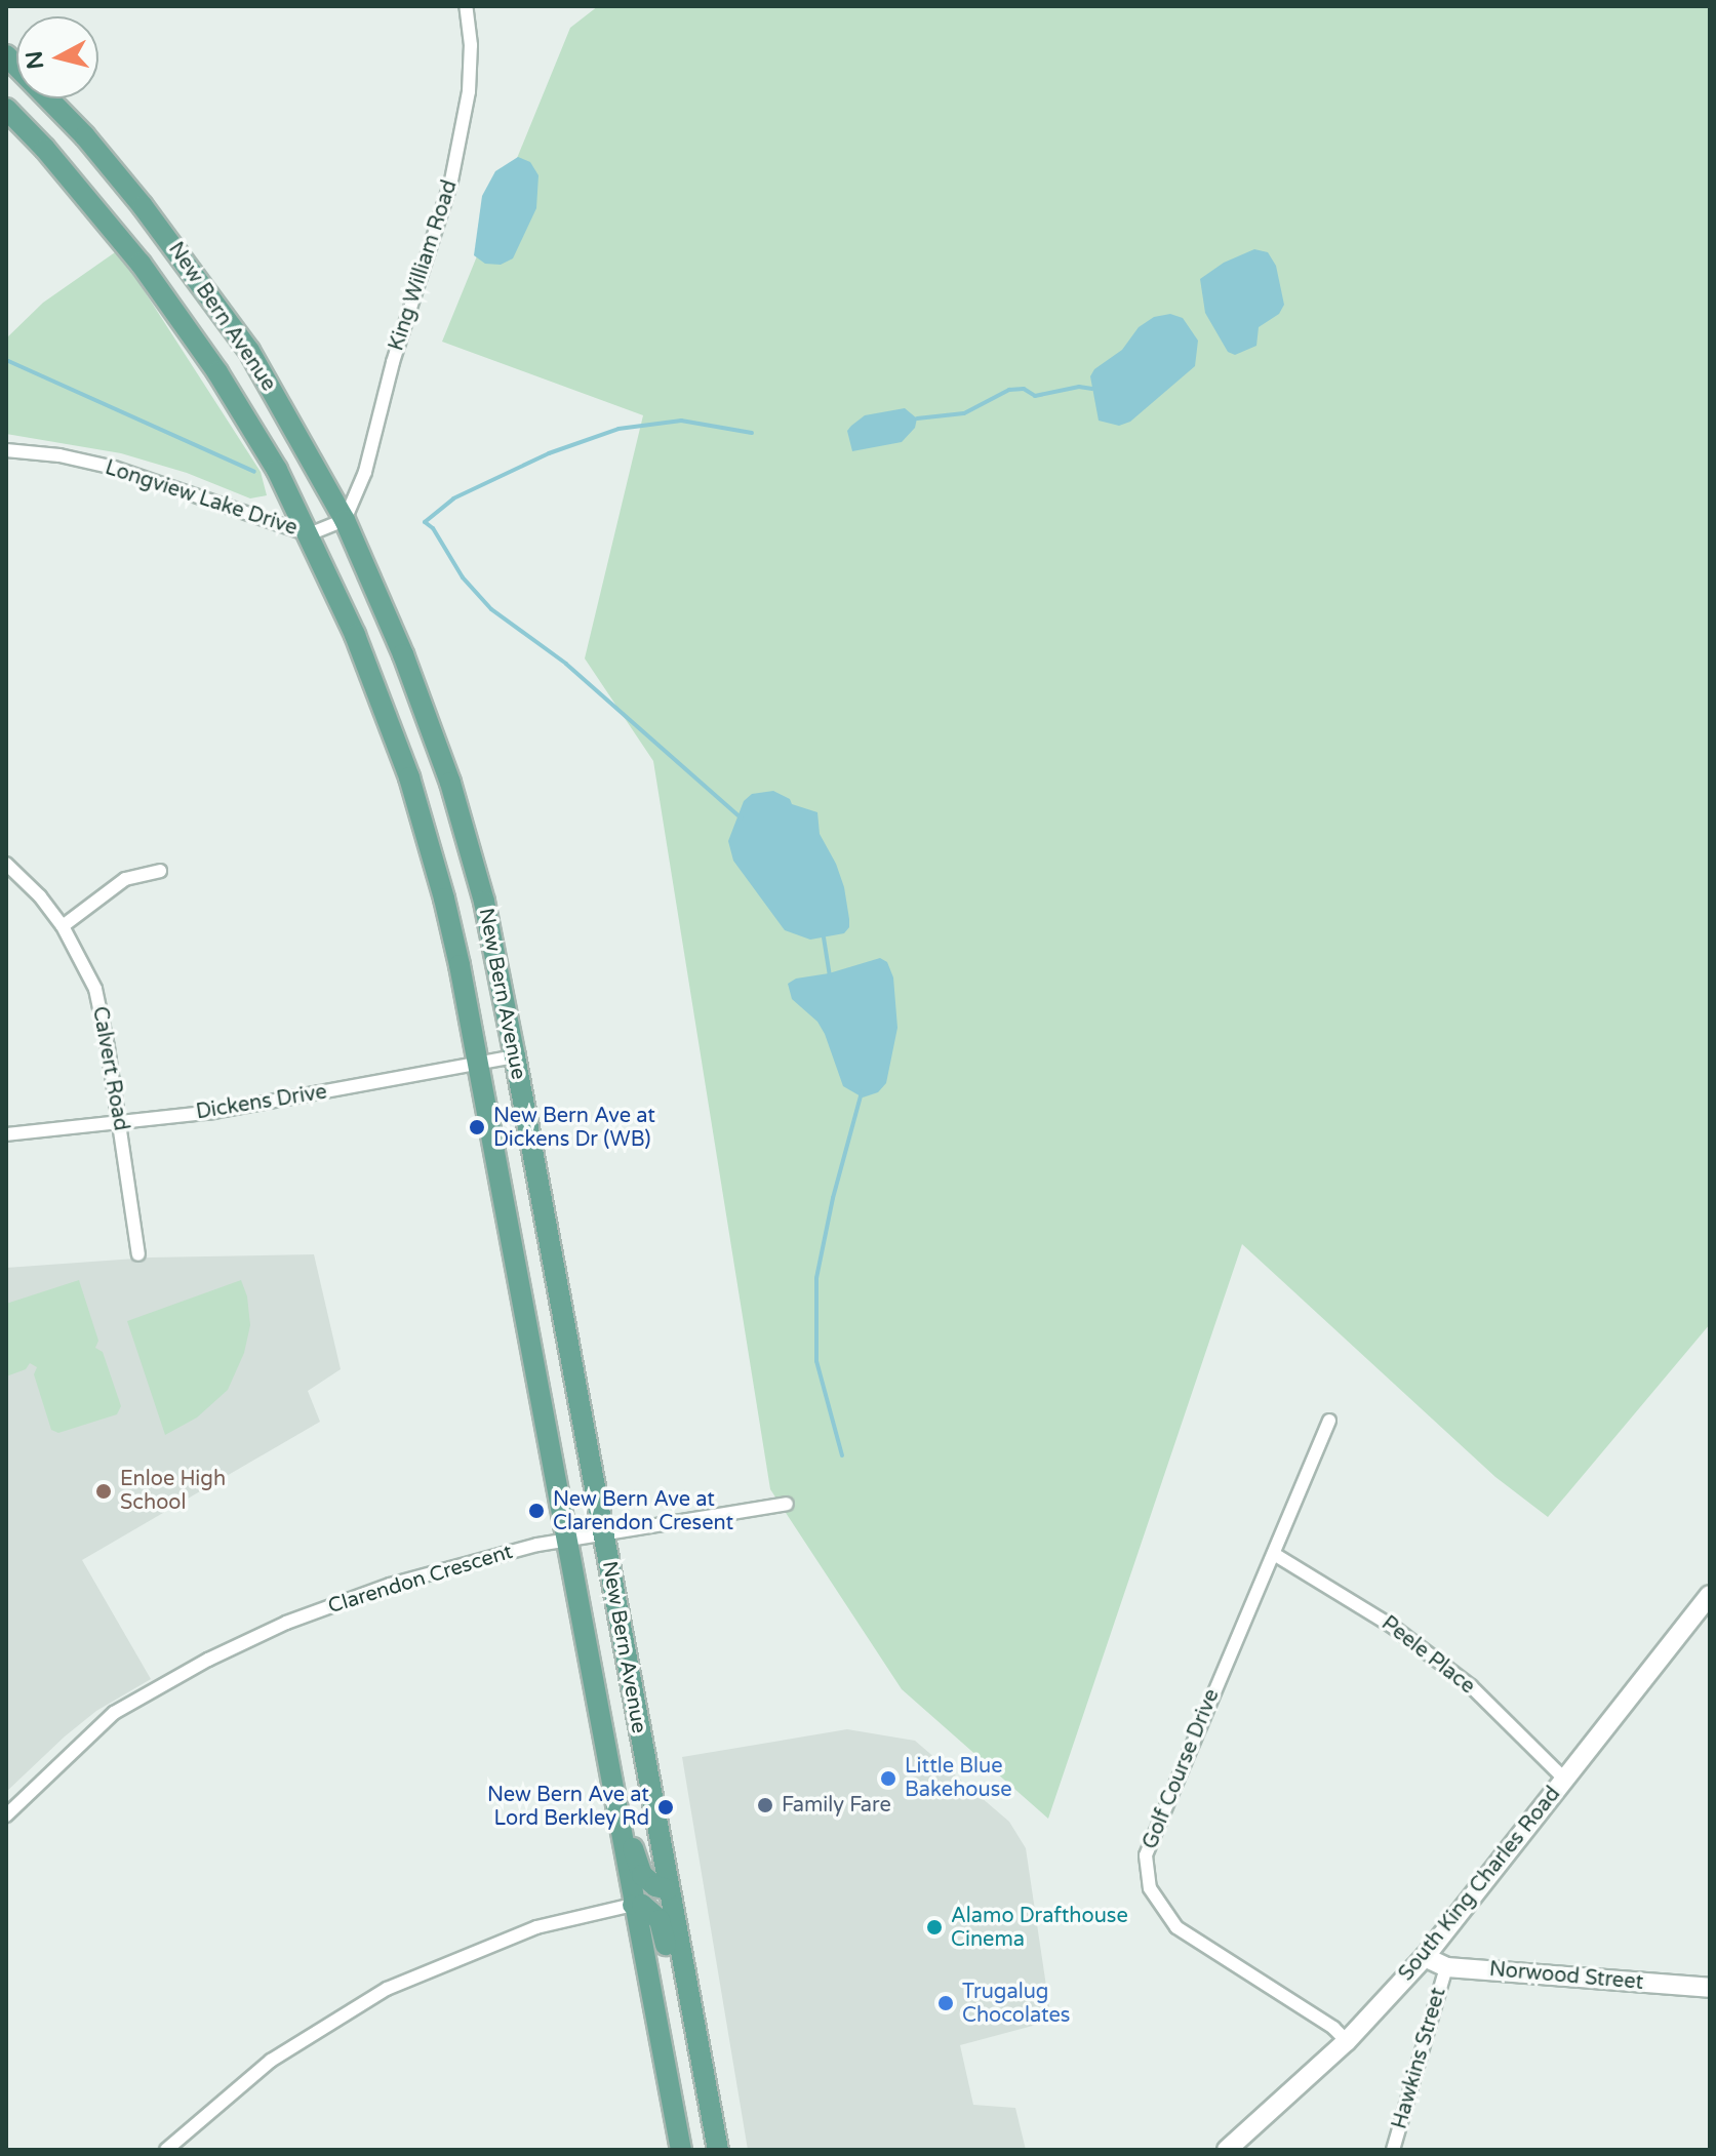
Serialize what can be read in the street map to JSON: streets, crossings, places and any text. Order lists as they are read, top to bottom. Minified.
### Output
{"streets":{"main road":["New Bern Avenue"],"street":["King William Road","Longview Lake Drive","Calvert Road","Dickens Drive","Clarendon Crescent","Peele Place","Golf Course Drive","South King Charles Road","Norwood Street","Hawkins Street"]},"crossings":[["King William Road","New Bern Avenue"],["King William Road","Longview Lake Drive"],["New Bern Avenue","Longview Lake Drive"],["New Bern Avenue","Dickens Drive"],["New Bern Avenue","Clarendon Crescent"],["Calvert Road","Dickens Drive"],["Peele Place","Golf Course Drive"],["Peele Place","South King Charles Road"],["Golf Course Drive","South King Charles Road"],["South King Charles Road","Norwood Street"],["Norwood Street","Hawkins Street"]],"places":["New Bern Ave at Dickens Dr (WB)","Enloe High School","New Bern Ave at Clarendon Cresent","Little Blue Bakehouse","Family Fare","New Bern Ave at Lord Berkley Rd","Alamo Drafthouse Cinema","Trugalug Chocolates"],"north":"left"}
